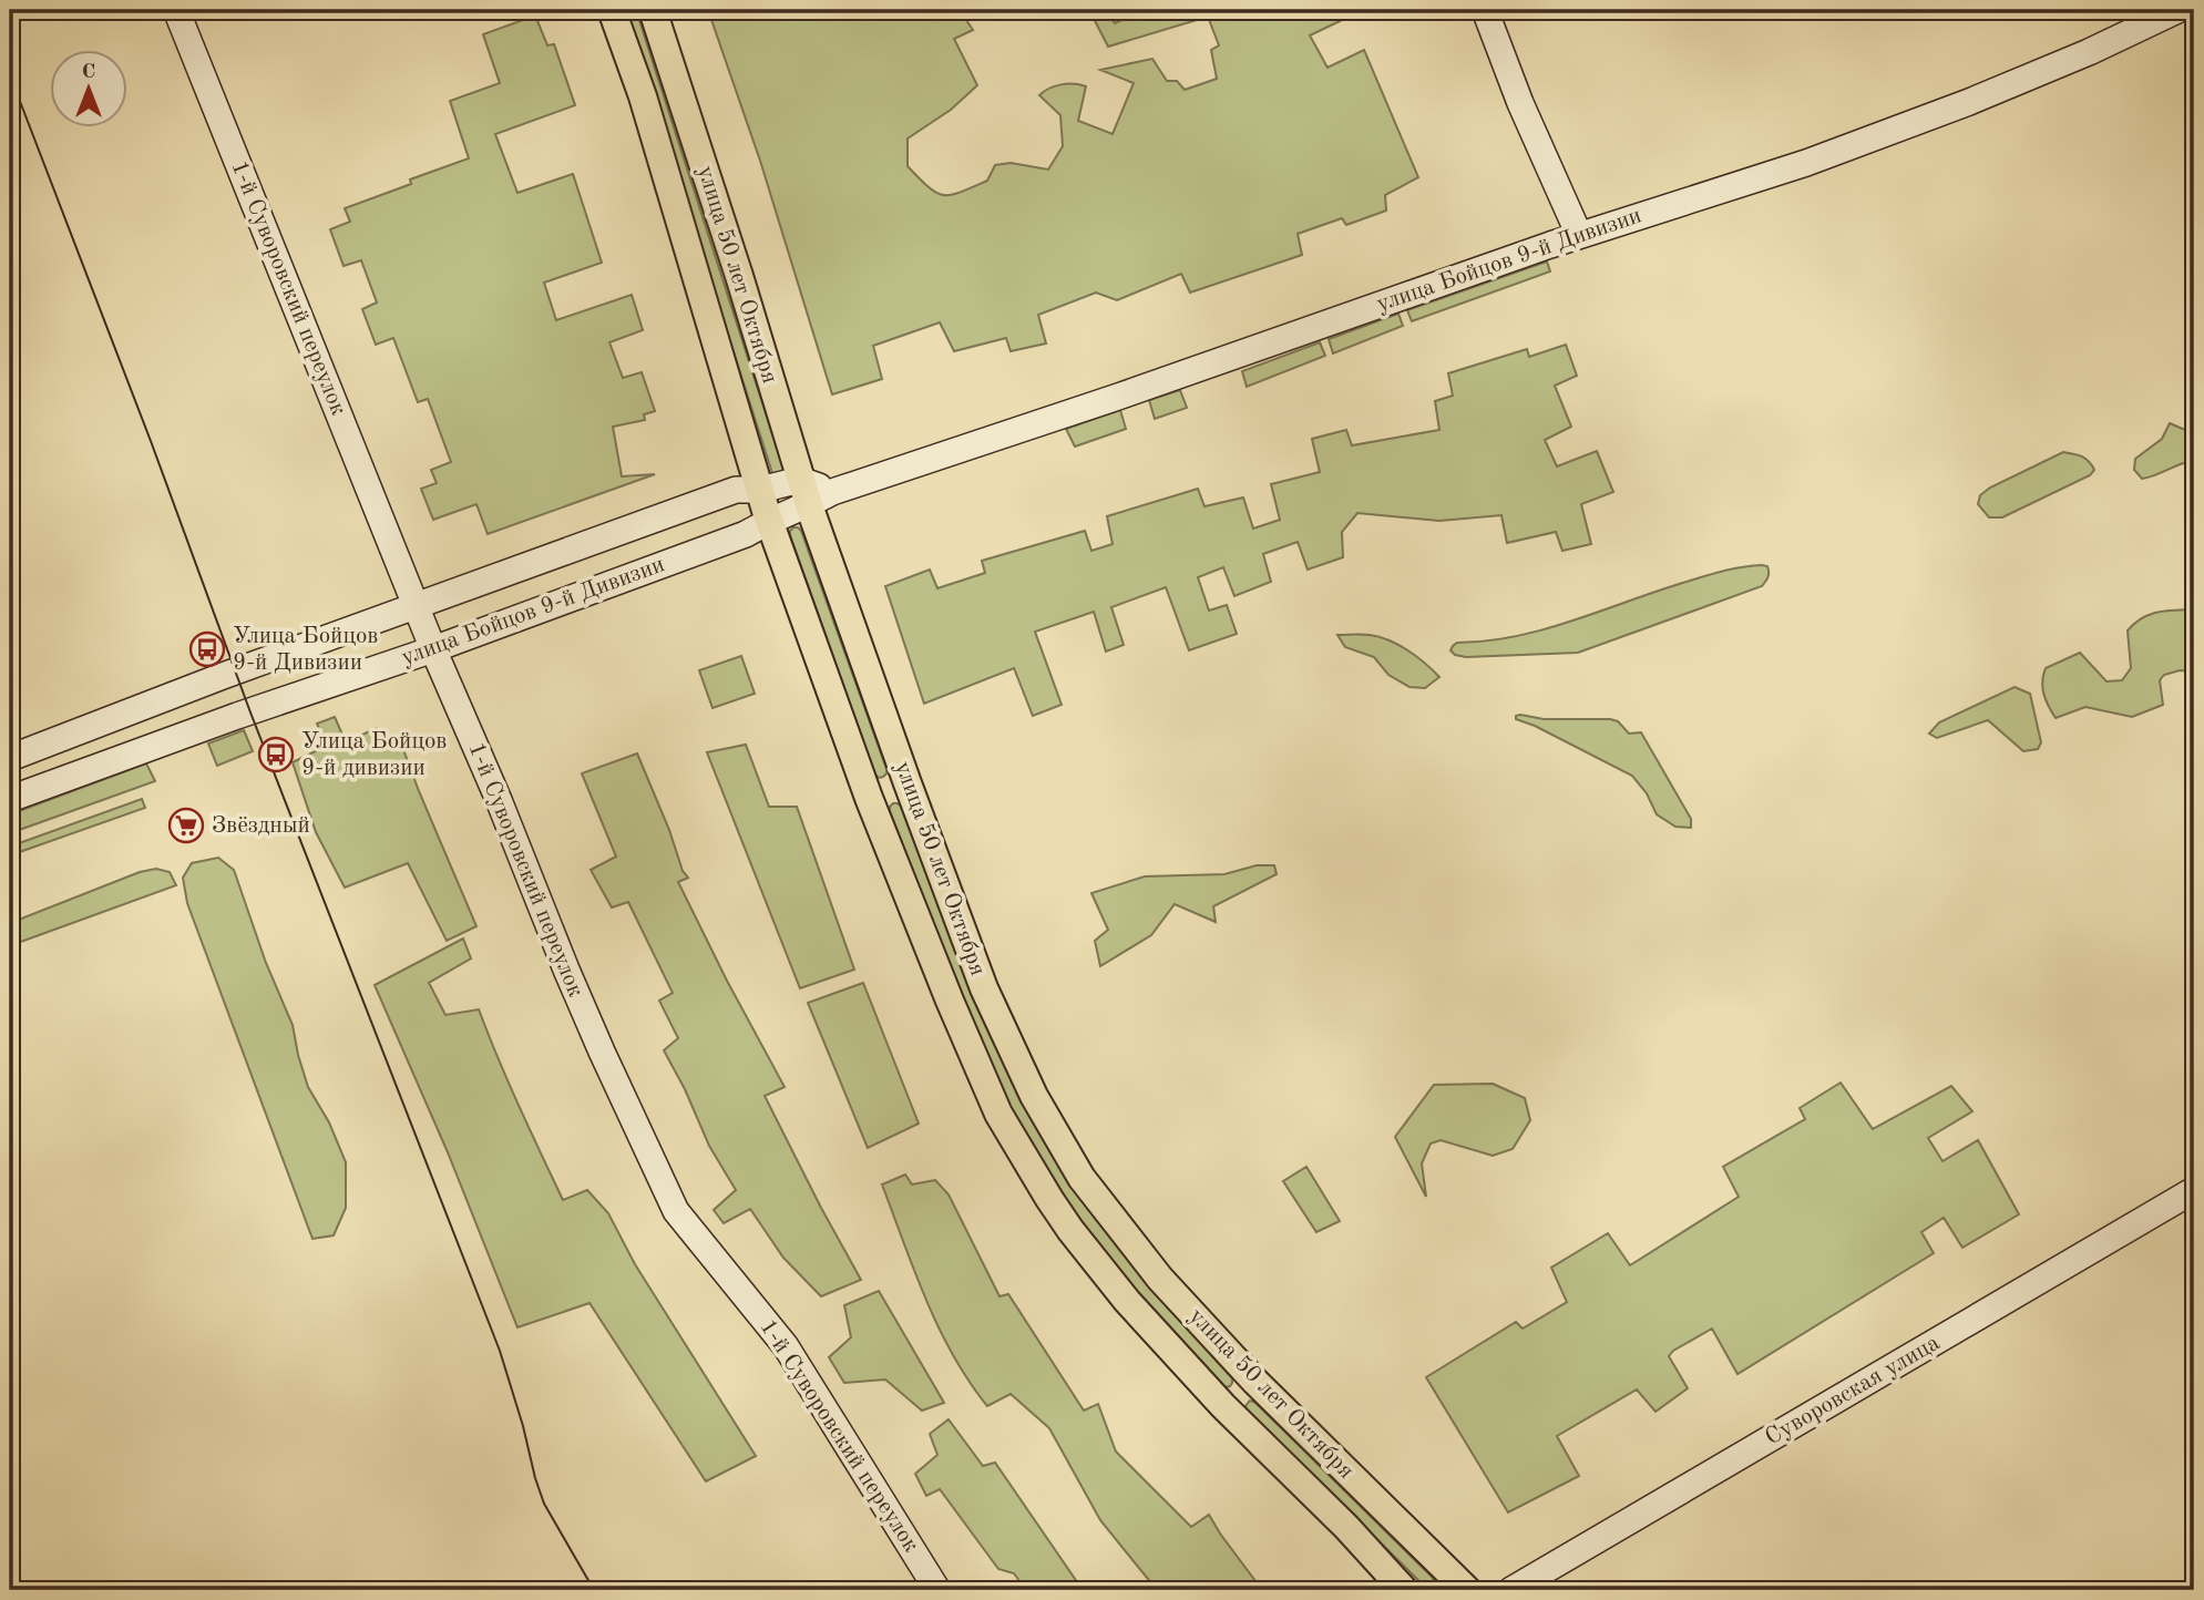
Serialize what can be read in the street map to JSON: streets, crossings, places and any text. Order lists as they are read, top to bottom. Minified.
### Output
{"streets":{"main road":["улица 50 лет Октября"],"street":["улица Бойцов 9-й Дивизии","1-й Суворовский переулок","Суворовская улица"]},"crossings":[["улица Бойцов 9-й Дивизии","улица 50 лет Октября"],["улица Бойцов 9-й Дивизии","1-й Суворовский переулок"]],"places":{"bus stop":["Улица Бойцов 9-й Дивизии","Улица Бойцов 9-й дивизии"],"supermarket":["Звёздный"]},"north":"top"}
